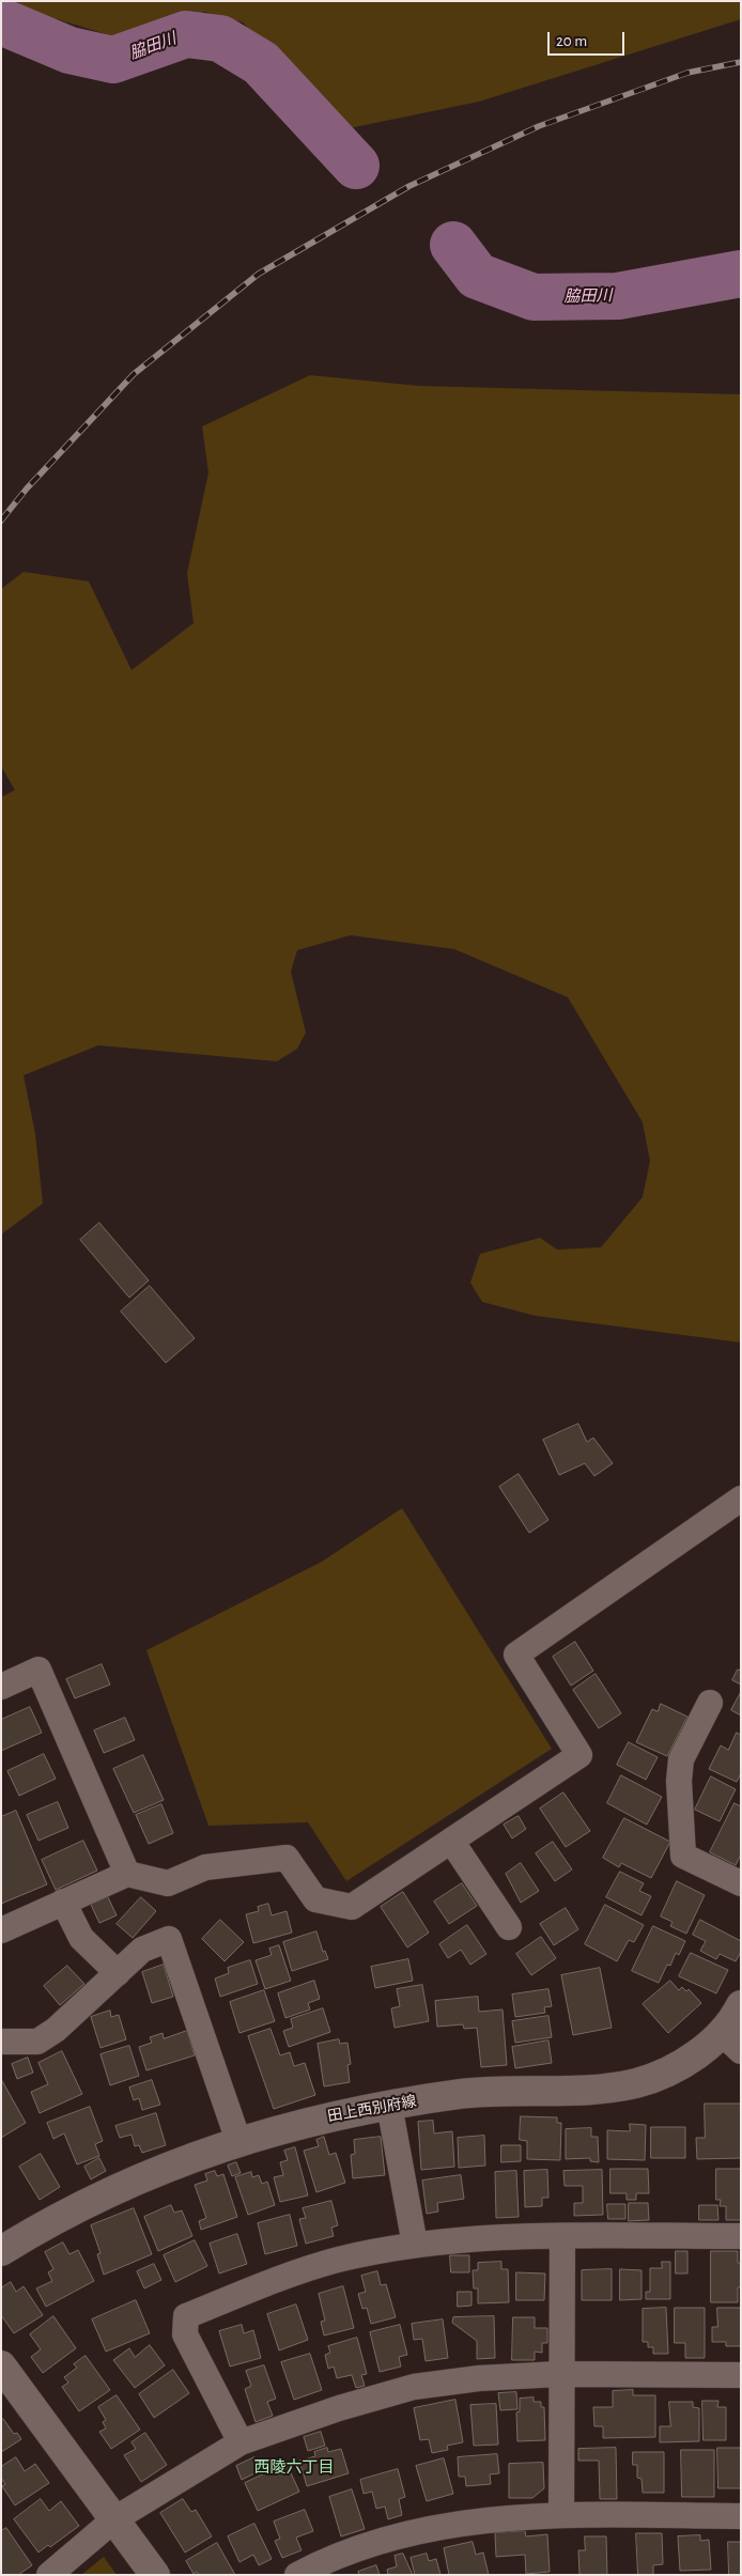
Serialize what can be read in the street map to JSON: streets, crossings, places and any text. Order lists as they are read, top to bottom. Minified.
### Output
{"streets":{"street":["田上西別府線"]},"districts":["西陵六丁目"],"water":["脇田川"],"scale_bar":"20 m"}
